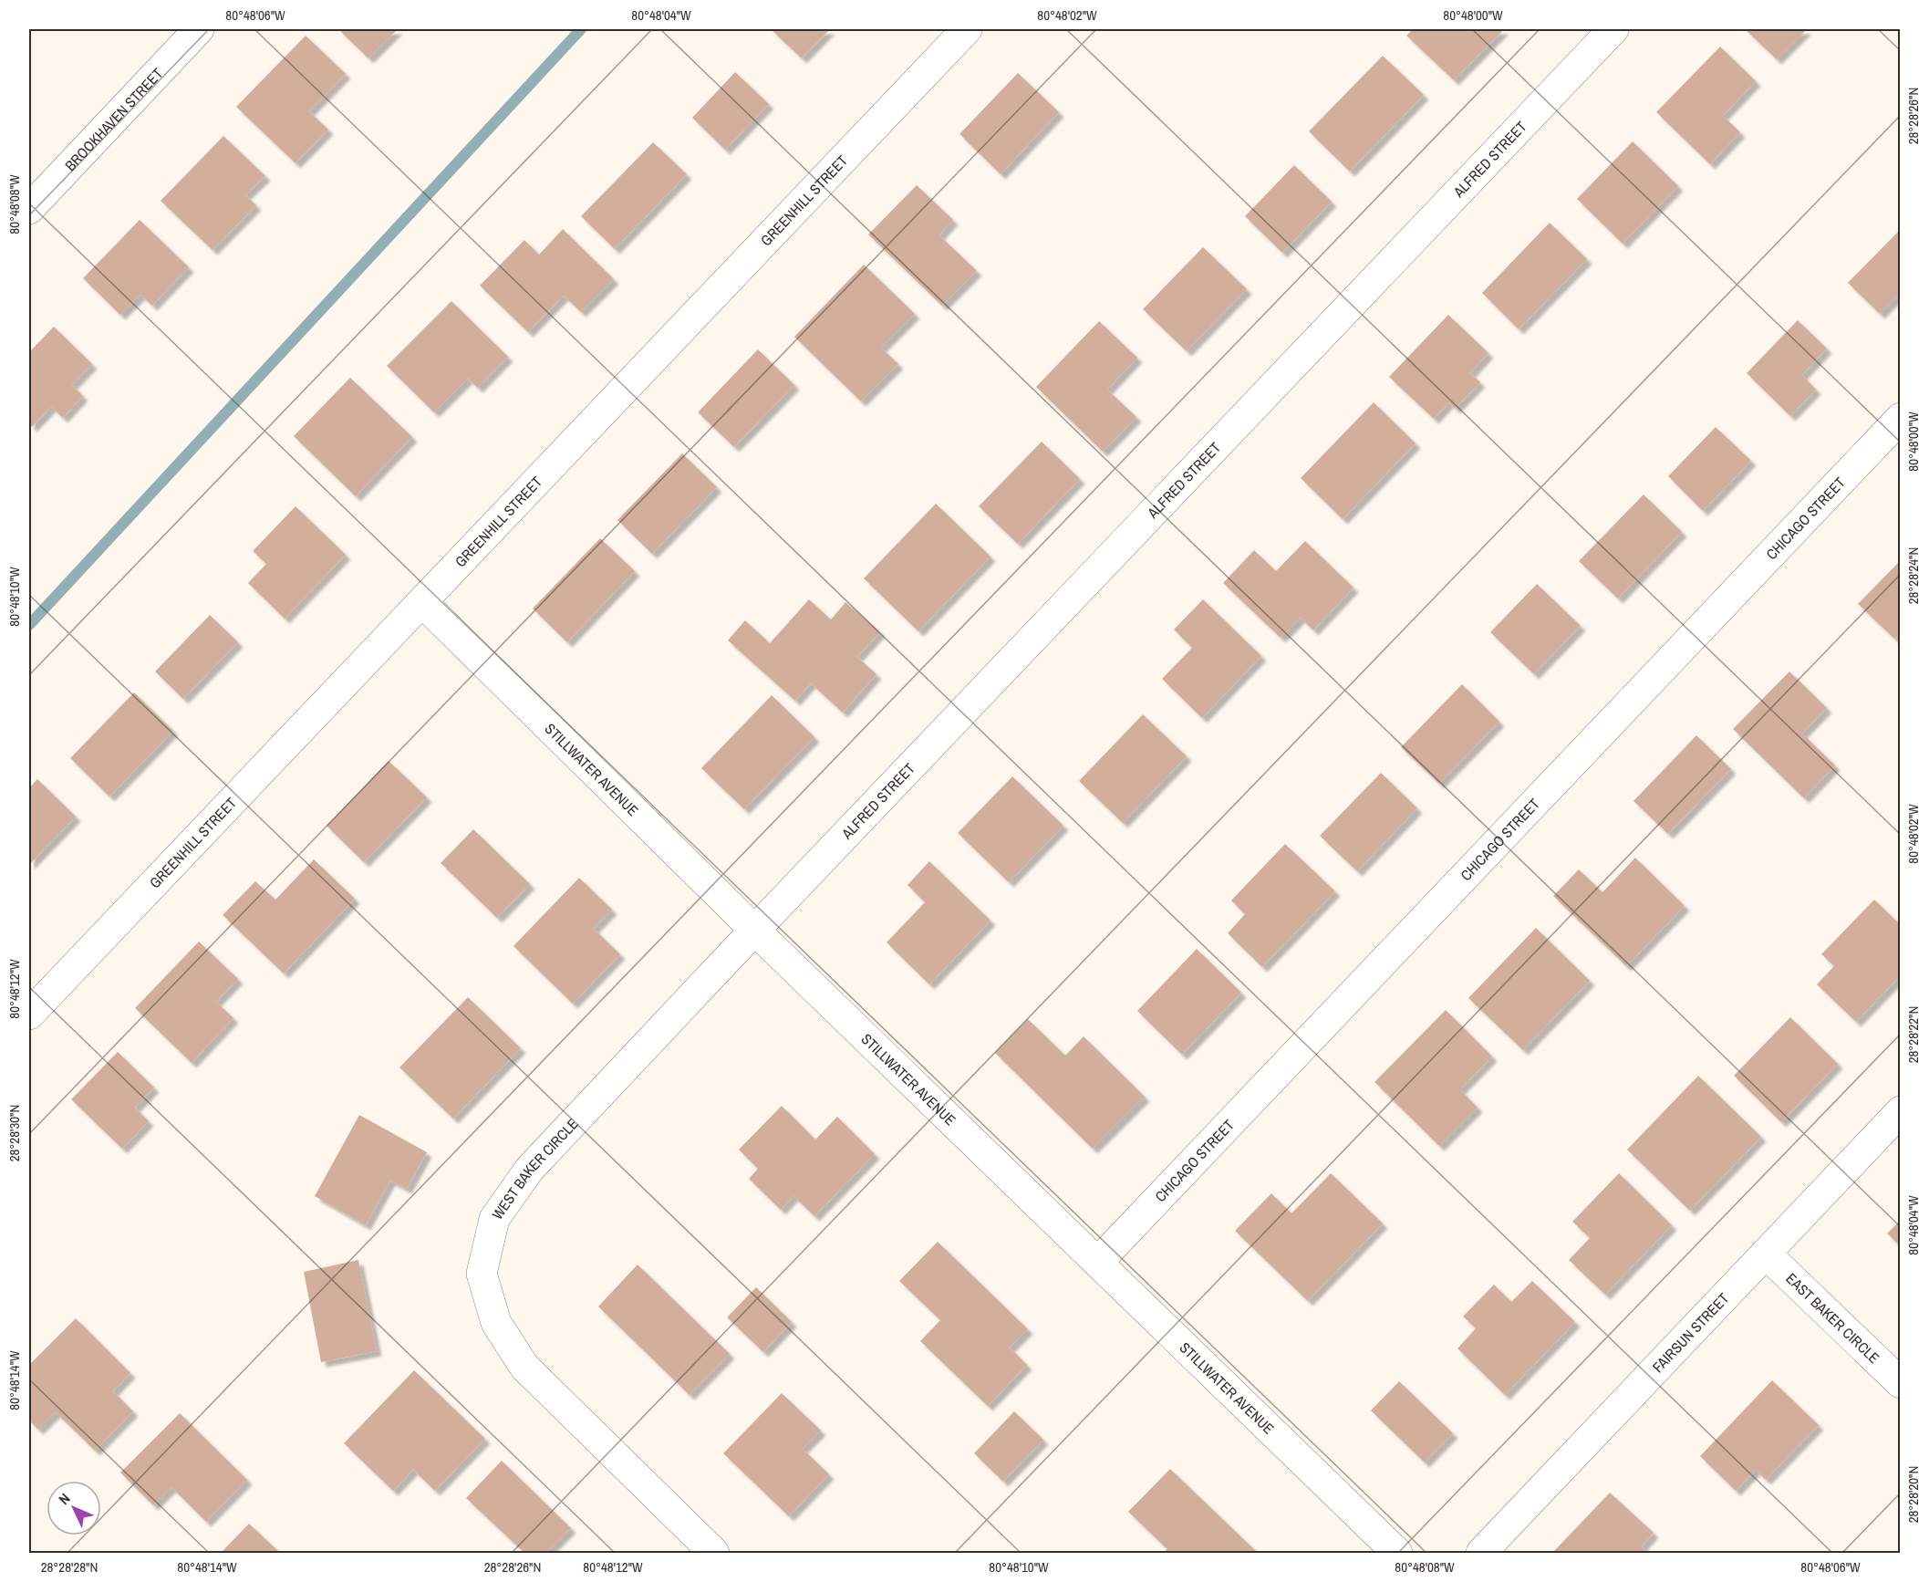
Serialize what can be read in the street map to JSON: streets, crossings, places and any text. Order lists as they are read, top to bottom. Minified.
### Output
{"streets":{"street":["BROOKHAVEN STREET","ALFRED STREET","GREENHILL STREET","CHICAGO STREET","STILLWATER AVENUE","WEST BAKER CIRCLE","EAST BAKER CIRCLE","FAIRSUN STREET"]},"crossings":[["ALFRED STREET","STILLWATER AVENUE"],["ALFRED STREET","WEST BAKER CIRCLE"],["GREENHILL STREET","STILLWATER AVENUE"],["CHICAGO STREET","STILLWATER AVENUE"],["STILLWATER AVENUE","WEST BAKER CIRCLE"],["EAST BAKER CIRCLE","FAIRSUN STREET"]],"north":"top left","coordinates":["80°48'06\"W","80°48'04\"W","80°48'02\"W","80°48'00\"W","28°28'26\"N","80°48'08\"W","28°28'24\"N","80°48'10\"W","80°48'12\"W","28°28'22\"N","28°28'30\"N","80°48'14\"W","28°28'20\"N","28°28'28\"N"]}
